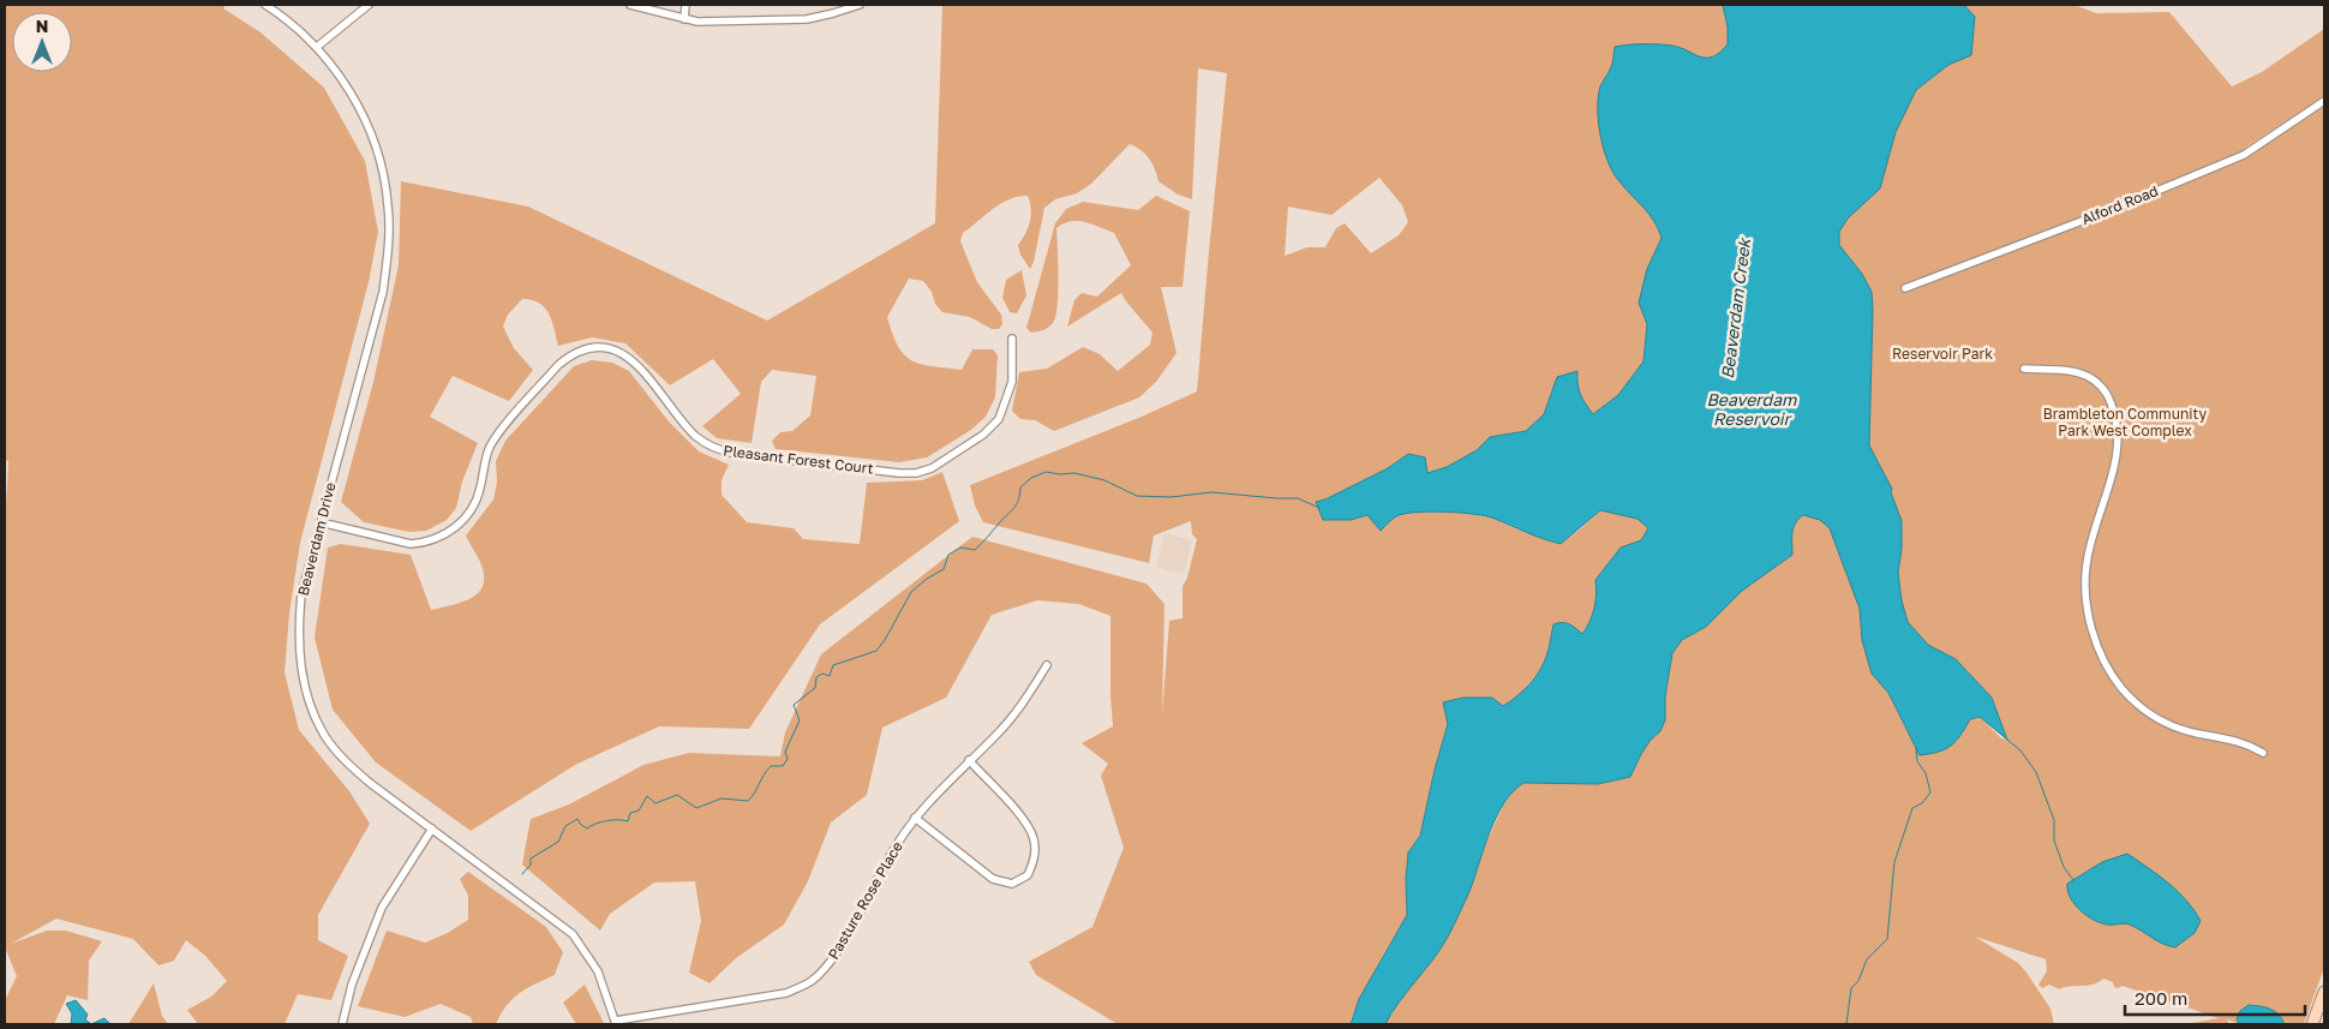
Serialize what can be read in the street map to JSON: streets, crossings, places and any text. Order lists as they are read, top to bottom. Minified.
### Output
{"streets":{"street":["Alford Road","Pleasant Forest Court","Beaverdam Drive","Pasture Rose Place"]},"crossings":[["Pleasant Forest Court","Beaverdam Drive"],["Beaverdam Drive","Pasture Rose Place"]],"water":["Beaverdam Creek","Beaverdam Reservoir"],"parks":["Reservoir Park","Brambleton Community Park West Complex"],"scale_bar":"200 m","north":"top"}
